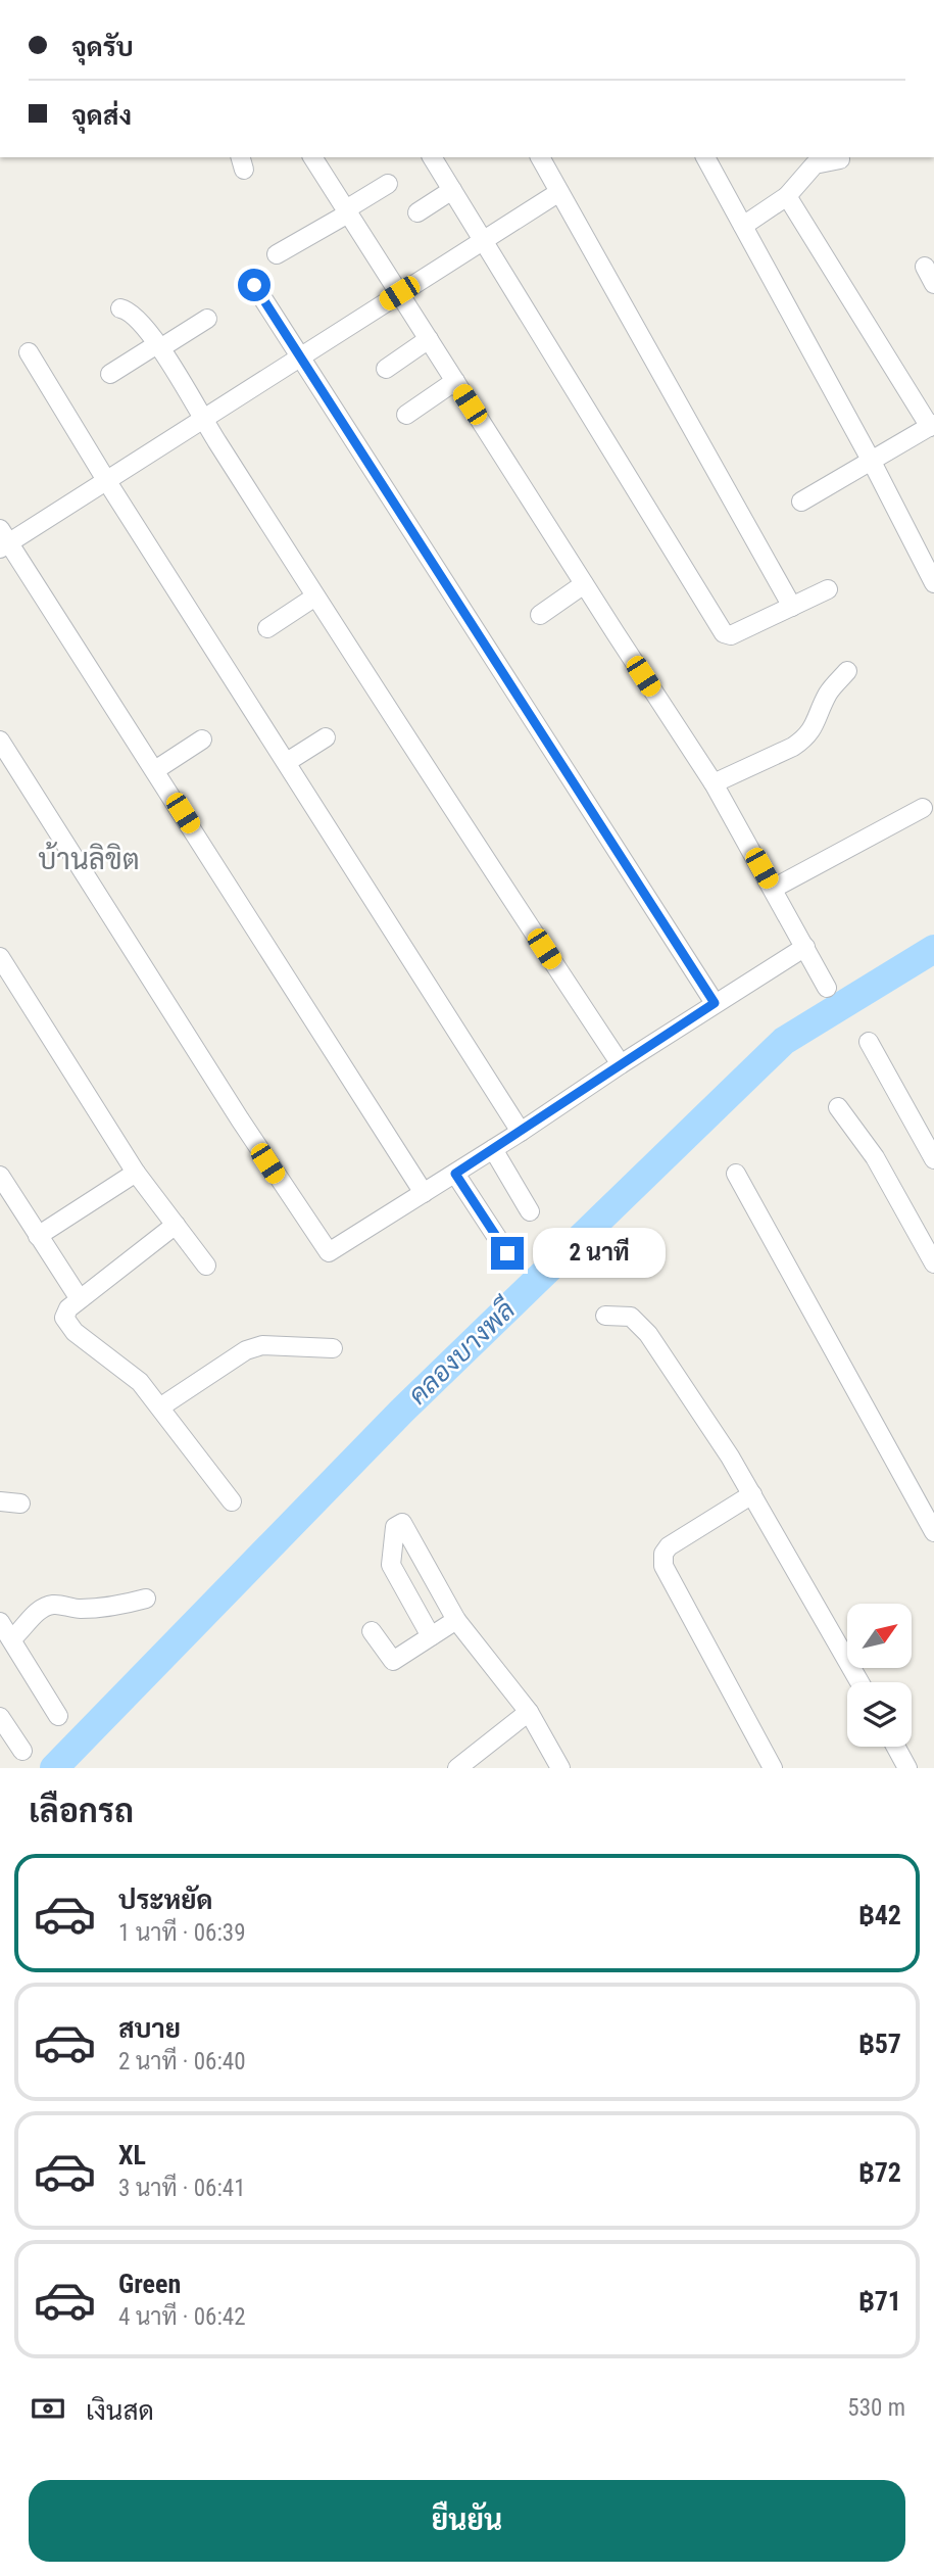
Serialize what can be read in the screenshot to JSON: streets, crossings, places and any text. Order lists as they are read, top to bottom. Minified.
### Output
{"districts":["บ้านลิขิต"],"water":["คลองบางพลี"],"north":"top right","page":{"banner":["จุดรับ","จุดส่ง"],"bubble":"2 นาที","heading":"เลือกรถ","list":[{"name":"ประหยัด","note":"1 นาที · 06:39","value":"฿42"},{"name":"สบาย","note":"2 นาที · 06:40","value":"฿57"},{"name":"XL","note":"3 นาที · 06:41","value":"฿72"},{"name":"Green","note":"4 นาที · 06:42","value":"฿71"}],"pay":["เงินสด","530 m"],"buttons":"ยืนยัน"}}
